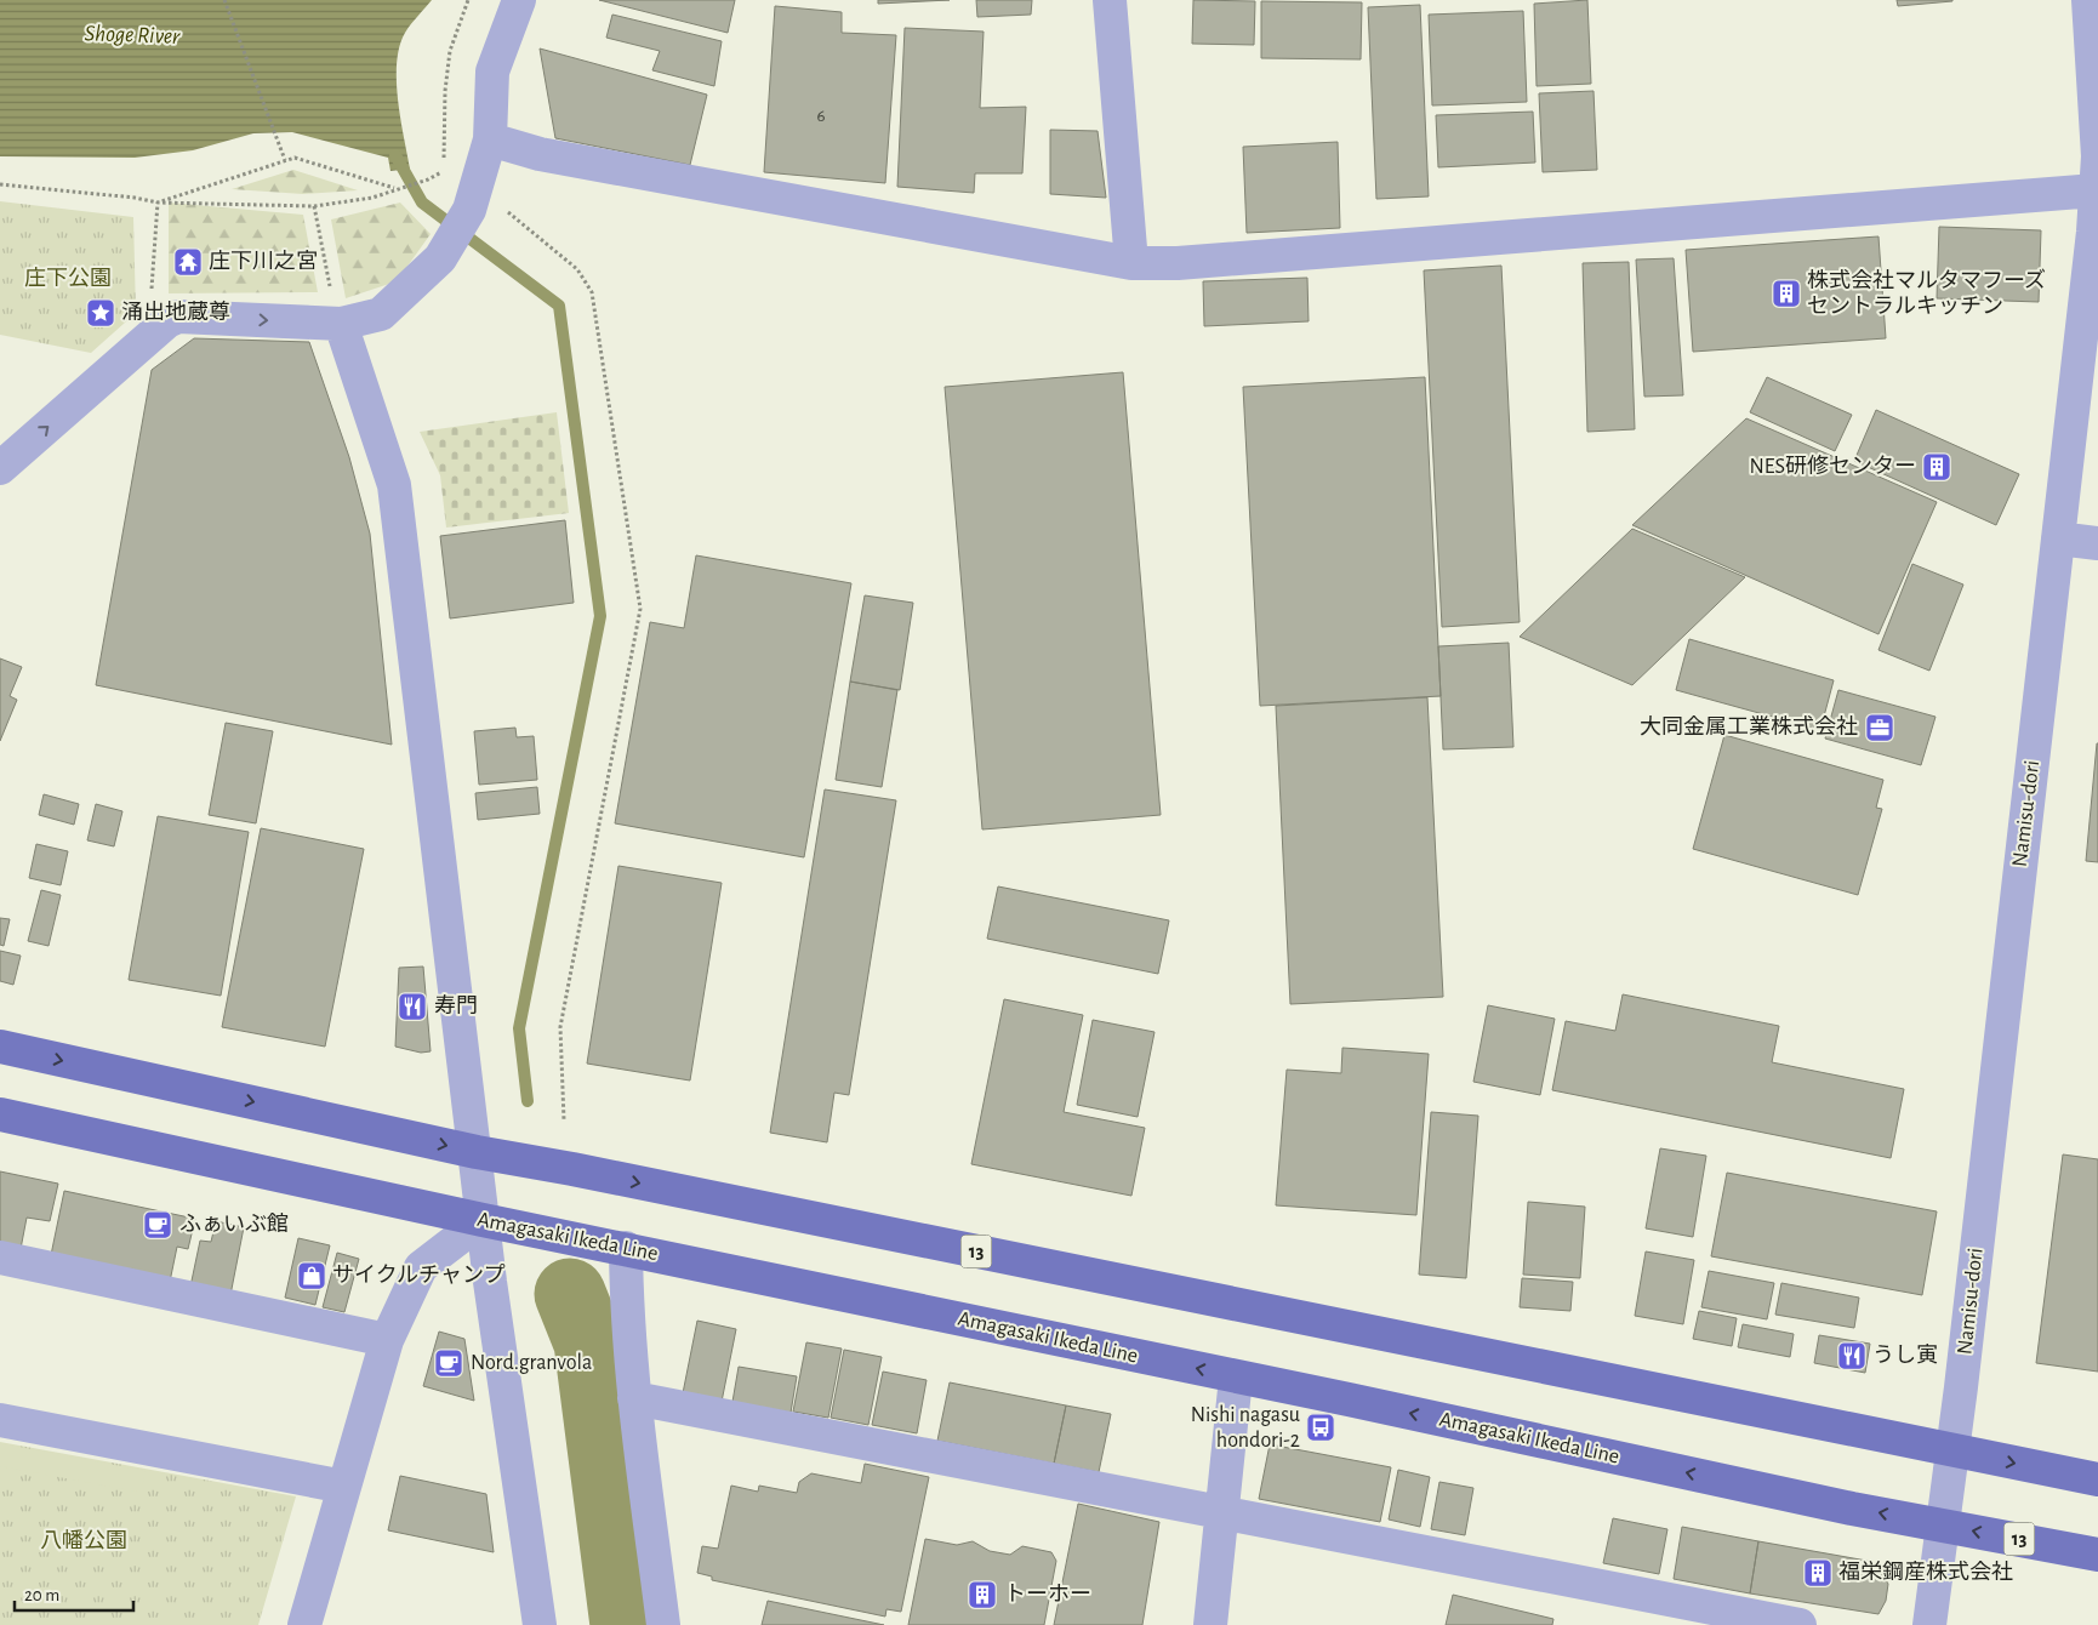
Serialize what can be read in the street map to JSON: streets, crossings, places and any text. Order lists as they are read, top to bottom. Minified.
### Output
{"streets":{"main road":["Amagasaki Ikeda Line","13"],"street":["Namisu-dori"]},"crossings":[["Namisu-dori","Amagasaki Ikeda Line"],["Namisu-dori","13"]],"water":["Shoge River"],"parks":["庄下公園","八幡公園"],"places":{"temple":["庄下川之宮"],"building":["株式会社マルタマフーズ セントラルキッチン","NES研修センター","福栄鋼産株式会社","トーホー"],"place":["涌出地蔵尊"],"office":["大同金属工業株式会社"],"restaurant":["寿門","うし寅"],"cafe":["ふぁいぶ館","Nord.granvola"],"shop":["サイクルチャンプ"],"bus stop":["Nishi nagasu hondori-2"]},"house_numbers":["6"],"scale_bar":"20 m"}
